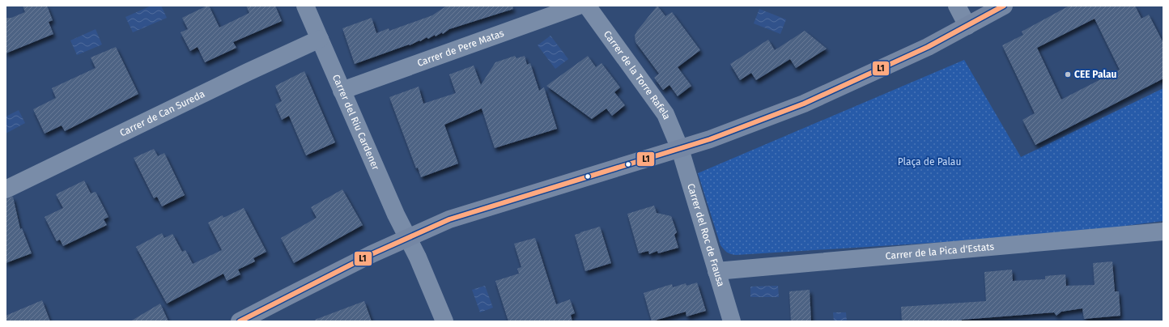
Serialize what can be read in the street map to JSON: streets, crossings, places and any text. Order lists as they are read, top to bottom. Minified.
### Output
{"streets":{"street":["Carrer de Pere Matas","Carrer de la Torre Rafela","Carrer de Can Sureda","Carrer del Riu Cardener","Carrer del Roc de Frausa","Carrer de la Pica d'Estats"]},"crossings":[["Carrer de Pere Matas","Carrer del Riu Cardener"],["Carrer de la Torre Rafela","Carrer del Roc de Frausa"],["Carrer de Can Sureda","Carrer del Riu Cardener"],["Carrer del Roc de Frausa","Carrer de la Pica d'Estats"]],"parks":["Plaça de Palau"],"places":["CEE Palau"],"lines":["transit line L1"]}
